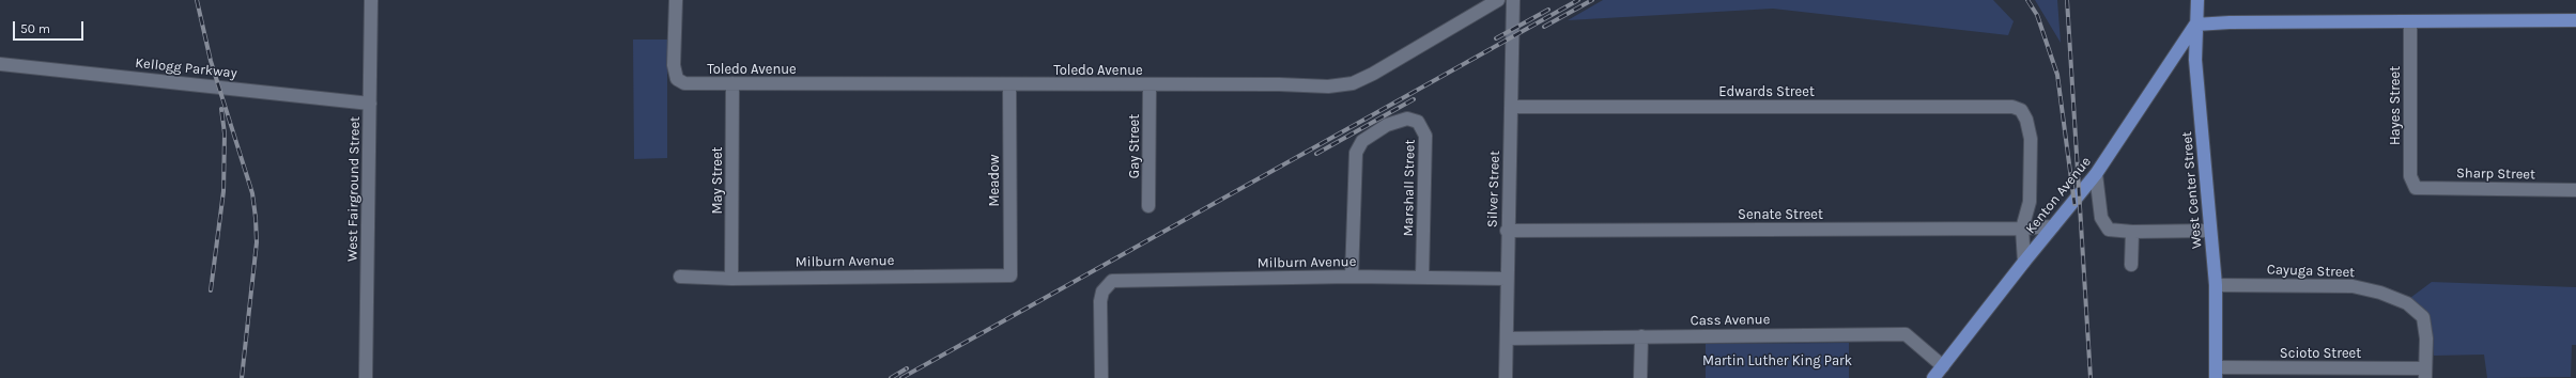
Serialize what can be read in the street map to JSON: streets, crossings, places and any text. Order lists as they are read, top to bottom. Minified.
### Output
{"streets":{"main road":["West Center Street","Kenton Avenue"],"street":["Kellogg Parkway","Toledo Avenue","Edwards Street","Hayes Street","Gay Street","Sharp Street","May Street","Meadow","Marshall Street","West Fairground Street","Silver Street","Senate Street","Milburn Avenue","Cayuga Street","Cass Avenue","Scioto Street"]},"crossings":[["Kellogg Parkway","West Fairground Street"],["Toledo Avenue","Gay Street"],["Toledo Avenue","May Street"],["Toledo Avenue","Meadow"],["Edwards Street","Silver Street"],["Edwards Street","Senate Street"],["Hayes Street","Sharp Street"],["May Street","Milburn Avenue"],["Meadow","Milburn Avenue"],["Marshall Street","Milburn Avenue"],["Silver Street","Senate Street"],["Silver Street","Milburn Avenue"],["Silver Street","Cass Avenue"],["West Center Street","Kenton Avenue"],["West Center Street","Cayuga Street"],["West Center Street","Scioto Street"],["Kenton Avenue","Senate Street"],["Kenton Avenue","Cass Avenue"],["Cayuga Street","Scioto Street"]],"parks":["Martin Luther King Park"],"scale_bar":"50 m"}
